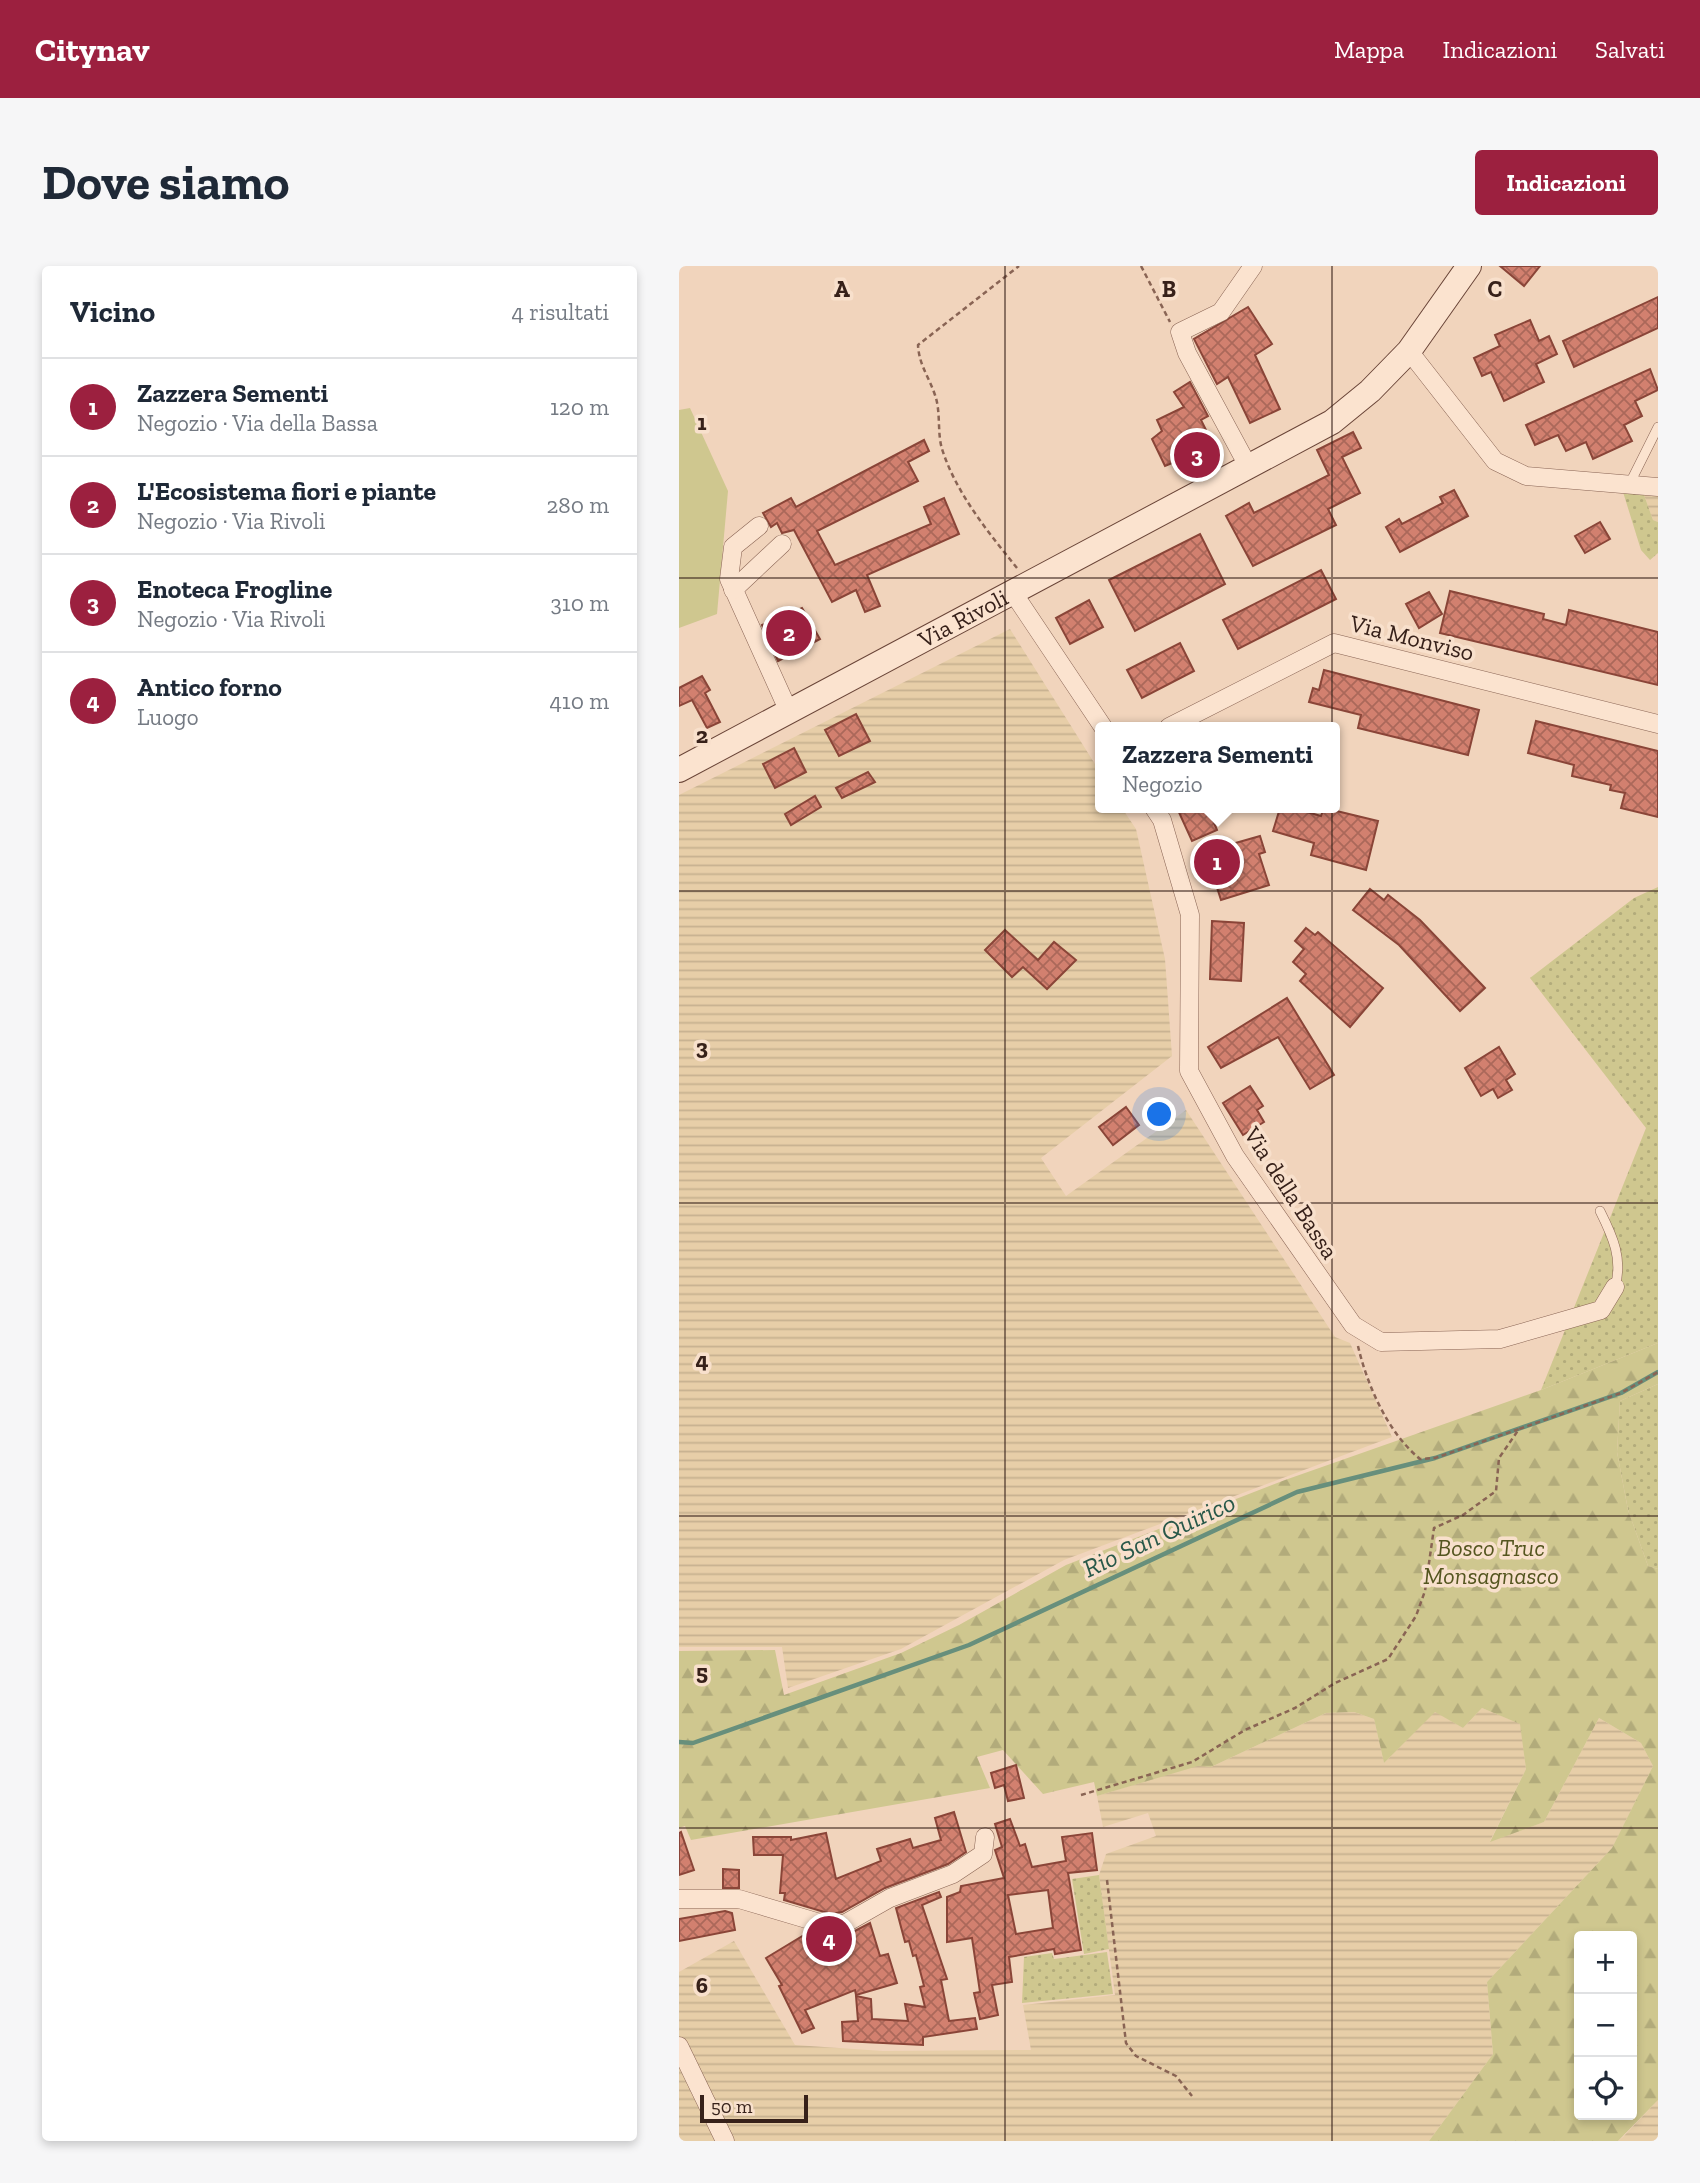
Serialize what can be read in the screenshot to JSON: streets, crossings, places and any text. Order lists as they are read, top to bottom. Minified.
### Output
{"streets":{"street":["Via Rivoli","Via Monviso","Via della Bassa"]},"water":["Rio San Quirico"],"parks":["Bosco Truc Monsagnasco"],"scale_bar":"50 m","page":{"header":"Citynav","nav":["Mappa","Indicazioni","Salvati"],"buttons":"Indicazioni","title":"Dove siamo","heading":["Vicino","4 risultati"],"list":[{"mark":"1","name":"Zazzera Sementi","note":"Negozio · Via della Bassa","value":"120 m"},{"mark":"2","name":"L'Ecosistema fiori e piante","note":"Negozio · Via Rivoli","value":"280 m"},{"mark":"3","name":"Enoteca Frogline","note":"Negozio · Via Rivoli","value":"310 m"},{"mark":"4","name":"Antico forno","note":"Luogo","value":"410 m"}],"pins":["3","2","1","4"],"popup":["Zazzera Sementi","Negozio"],"map_buttons":["+","−"],"scale":"50 m"},"grid":{"columns":["A","B","C"],"rows":["1","2","3","4","5","6"]}}
